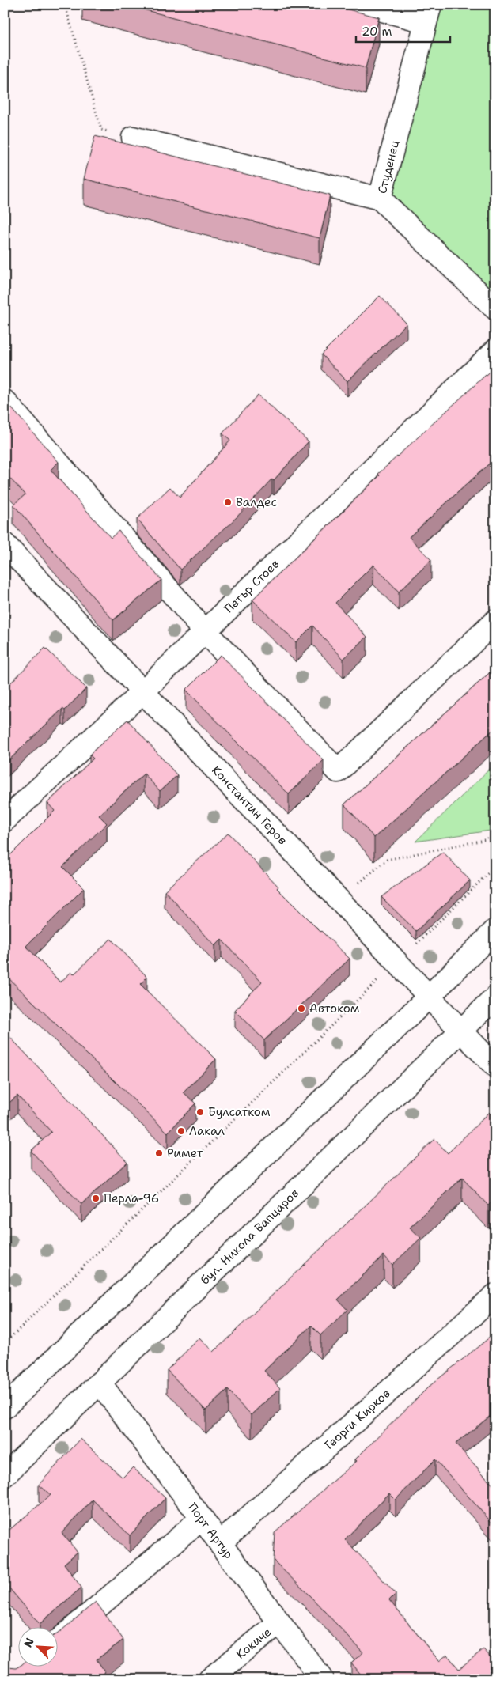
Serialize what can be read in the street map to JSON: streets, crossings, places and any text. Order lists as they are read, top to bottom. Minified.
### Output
{"streets":{"street":["Студенец","Петър Стоев","Константин Геров","бул. Никола Вапцаров","Георги Кирков","Порт Артур","Кокиче"]},"crossings":[["Петър Стоев","Константин Геров"],["Константин Геров","бул. Никола Вапцаров"],["бул. Никола Вапцаров","Порт Артур"],["Георги Кирков","Порт Артур"],["Порт Артур","Кокиче"]],"places":["Валдес","Автоком","Булсатком","Лакал","Римет","Перла-96"],"scale_bar":"20 m","north":"top left"}
